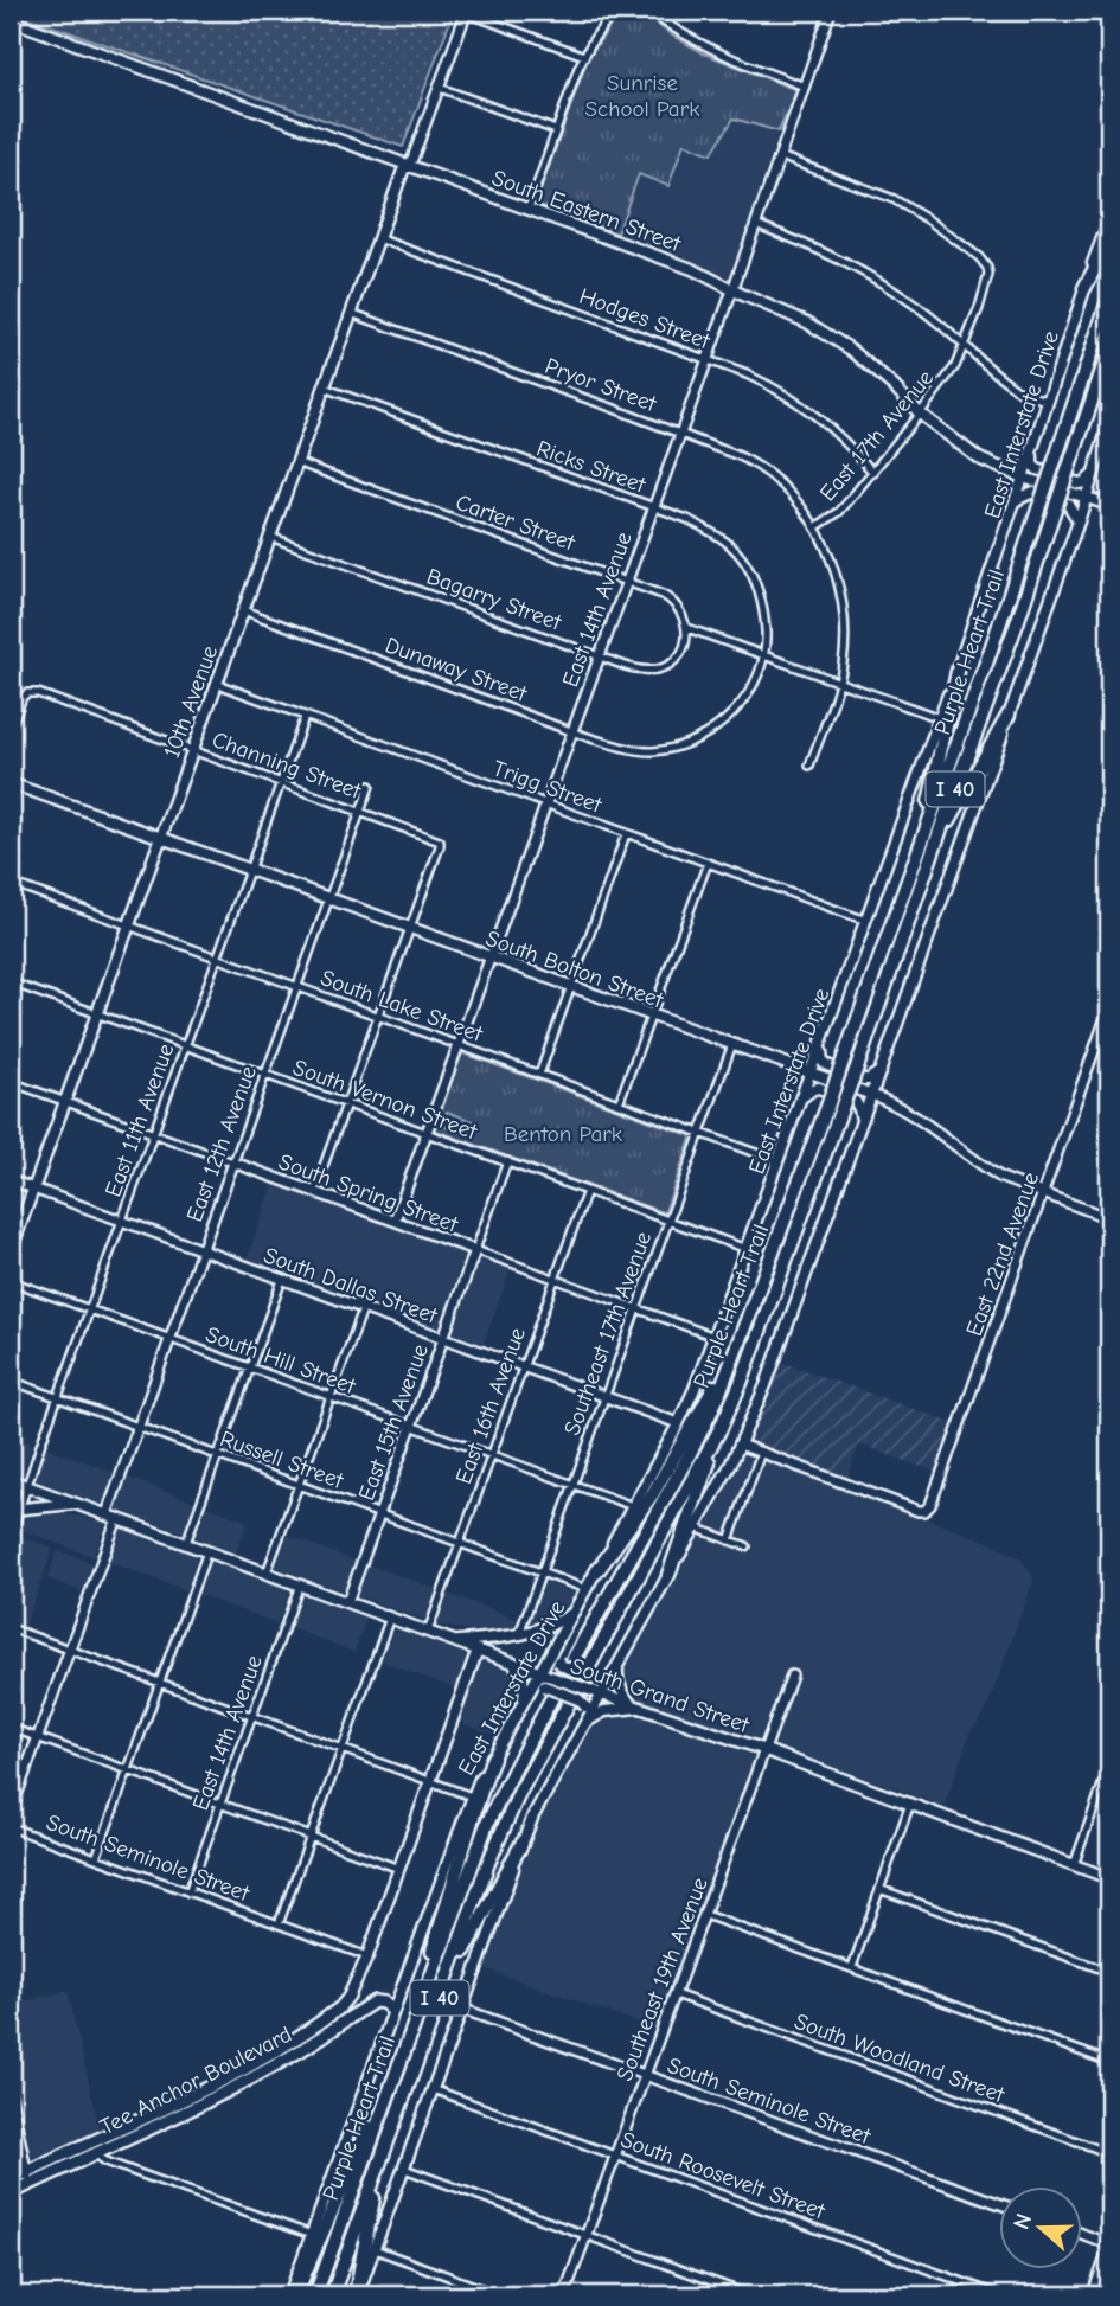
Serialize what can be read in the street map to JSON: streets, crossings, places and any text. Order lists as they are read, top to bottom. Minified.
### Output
{"streets":{"highway":["Purple Heart Trail","I 40"],"main road":["South Eastern Street","East Interstate Drive","10th Avenue","South Bolton Street","South Grand Street","Tee Anchor Boulevard"],"street":["Hodges Street","Pryor Street","East 17th Avenue","Ricks Street","Carter Street","Bagarry Street","East 14th Avenue","Dunaway Street","Channing Street","Trigg Street","South Lake Street","South Vernon Street","East 11th Avenue","East 12th Avenue","South Spring Street","East 22nd Avenue","South Dallas Street","Southeast 17th Avenue","South Hill Street","East 16th Avenue","East 15th Avenue","Russell Street","South Seminole Street","Southeast 19th Avenue","South Woodland Street","South Roosevelt Street"]},"crossings":[["South Eastern Street","East Interstate Drive"],["South Eastern Street","East 17th Avenue"],["South Eastern Street","East 14th Avenue"],["South Eastern Street","10th Avenue"],["Hodges Street","East 17th Avenue"],["Hodges Street","East 14th Avenue"],["Hodges Street","10th Avenue"],["Pryor Street","East 17th Avenue"],["Pryor Street","East 14th Avenue"],["Pryor Street","10th Avenue"],["East Interstate Drive","Trigg Street"],["East Interstate Drive","South Bolton Street"],["East Interstate Drive","South Lake Street"],["East Interstate Drive","South Vernon Street"],["East Interstate Drive","South Spring Street"],["East Interstate Drive","South Dallas Street"],["East Interstate Drive","South Hill Street"],["East Interstate Drive","Russell Street"],["East Interstate Drive","South Grand Street"],["East Interstate Drive","Tee Anchor Boulevard"],["East 17th Avenue","East 14th Avenue"],["Ricks Street","East 14th Avenue"],["Ricks Street","Dunaway Street"],["Ricks Street","10th Avenue"],["Carter Street","Bagarry Street"],["Carter Street","East 14th Avenue"],["Carter Street","10th Avenue"],["Bagarry Street","East 14th Avenue"],["Bagarry Street","10th Avenue"],["East 14th Avenue","Dunaway Street"],["East 14th Avenue","Trigg Street"],["East 14th Avenue","South Bolton Street"],["East 14th Avenue","South Lake Street"],["East 14th Avenue","South Vernon Street"],["East 14th Avenue","South Spring Street"],["East 14th Avenue","South Grand Street"],["East 14th Avenue","South Seminole Street"],["Dunaway Street","10th Avenue"],["10th Avenue","Channing Street"],["10th Avenue","Trigg Street"],["10th Avenue","South Bolton Street"],["10th Avenue","South Lake Street"],["10th Avenue","South Vernon Street"],["10th Avenue","South Spring Street"],["10th Avenue","South Dallas Street"],["Channing Street","South Bolton Street"],["Channing Street","East 11th Avenue"],["Channing Street","East 12th Avenue"],["Trigg Street","East 11th Avenue"],["South Bolton Street","East 11th Avenue"],["South Bolton Street","East 12th Avenue"],["South Bolton Street","East 22nd Avenue"],["South Bolton Street","Southeast 17th Avenue"],["South Lake Street","East 11th Avenue"],["South Lake Street","East 12th Avenue"],["South Lake Street","Southeast 17th Avenue"],["South Vernon Street","East 11th Avenue"],["South Vernon Street","East 12th Avenue"],["South Vernon Street","Southeast 17th Avenue"],["South Vernon Street","East 16th Avenue"],["South Vernon Street","East 15th Avenue"],["East 11th Avenue","South Spring Street"],["East 11th Avenue","South Dallas Street"],["East 11th Avenue","South Hill Street"],["East 11th Avenue","Russell Street"],["East 11th Avenue","South Grand Street"],["East 12th Avenue","South Spring Street"],["East 12th Avenue","South Dallas Street"],["East 12th Avenue","South Hill Street"],["East 12th Avenue","Russell Street"],["East 12th Avenue","South Grand Street"],["South Spring Street","Southeast 17th Avenue"],["South Spring Street","East 16th Avenue"],["South Spring Street","East 15th Avenue"],["South Dallas Street","Southeast 17th Avenue"],["South Dallas Street","East 16th Avenue"],["South Dallas Street","East 15th Avenue"],["Southeast 17th Avenue","South Hill Street"],["Southeast 17th Avenue","Russell Street"],["South Hill Street","East 16th Avenue"],["South Hill Street","East 15th Avenue"],["East 16th Avenue","Russell Street"],["East 16th Avenue","South Grand Street"],["East 15th Avenue","Russell Street"],["East 15th Avenue","South Grand Street"],["South Grand Street","Southeast 19th Avenue"],["South Seminole Street","Southeast 19th Avenue"],["Southeast 19th Avenue","South Woodland Street"],["Southeast 19th Avenue","South Roosevelt Street"]],"parks":["Sunrise School Park","Benton Park"],"north":"left"}
